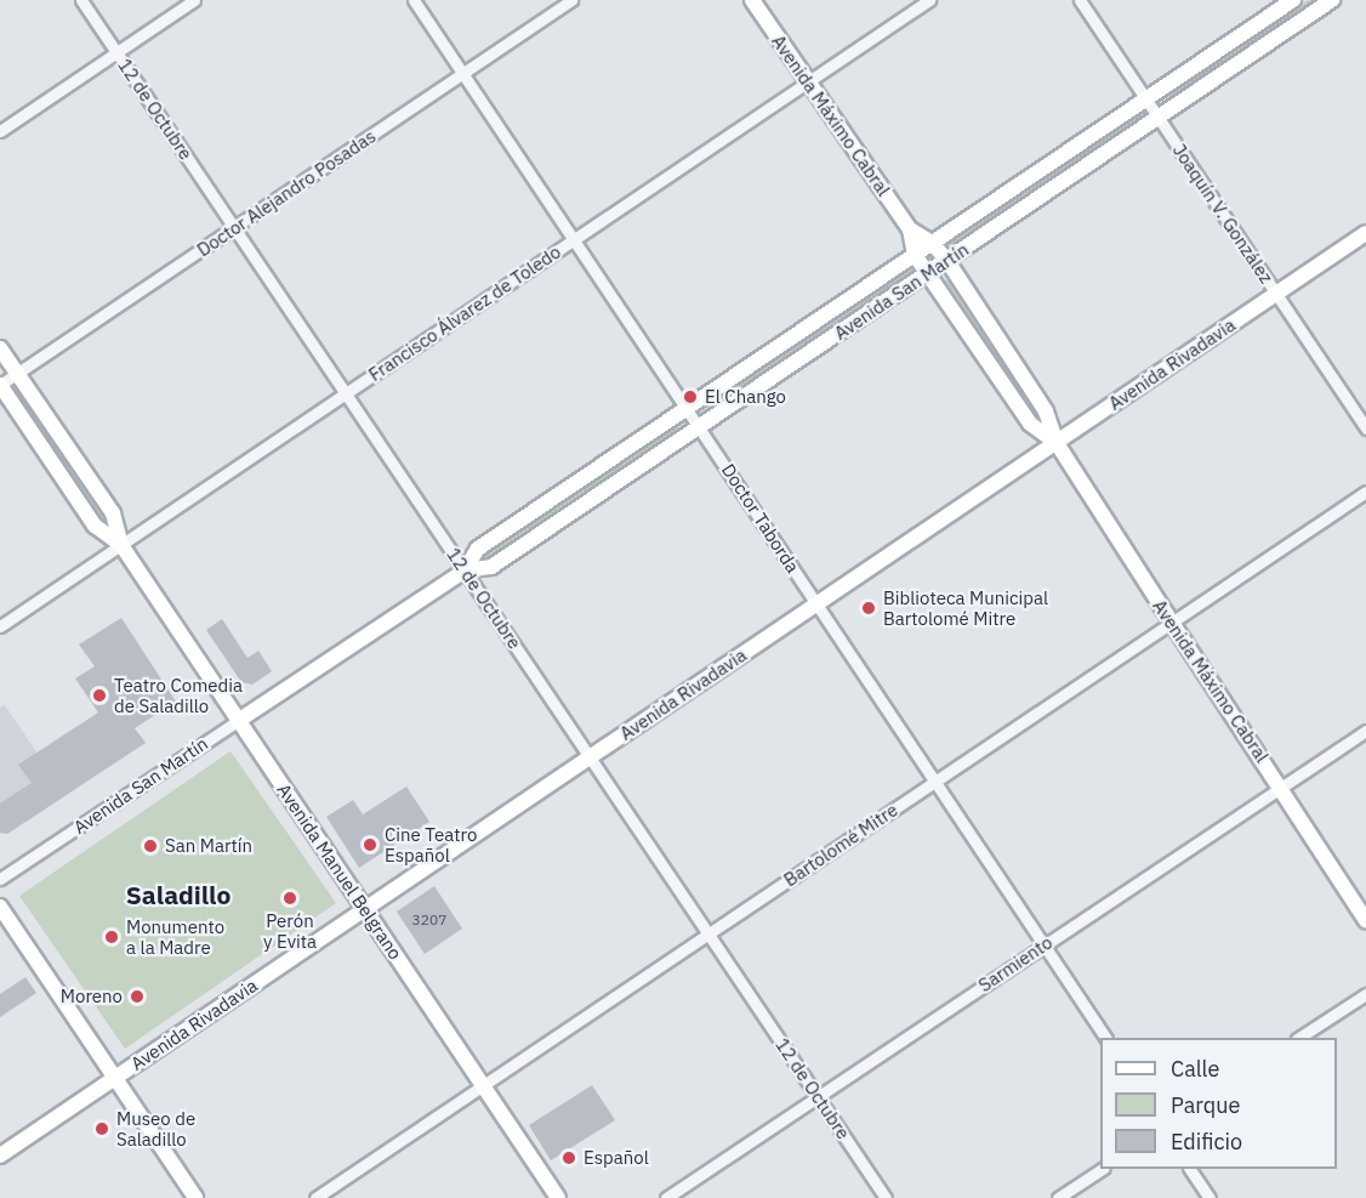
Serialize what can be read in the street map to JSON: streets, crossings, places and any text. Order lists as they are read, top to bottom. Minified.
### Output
{"streets":{"main road":["Avenida Máximo Cabral","Avenida San Martín","Avenida Rivadavia","Avenida Manuel Belgrano"],"street":["12 de Octubre","Doctor Alejandro Posadas","Joaquín V. González","Francisco Álvarez de Toledo","Doctor Taborda","Bartolomé Mitre","Sarmiento"]},"crossings":[["12 de Octubre","Doctor Alejandro Posadas"],["12 de Octubre","Avenida San Martín"],["12 de Octubre","Francisco Álvarez de Toledo"],["12 de Octubre","Avenida Rivadavia"],["12 de Octubre","Bartolomé Mitre"],["12 de Octubre","Sarmiento"],["Avenida Máximo Cabral","Avenida San Martín"],["Avenida Máximo Cabral","Francisco Álvarez de Toledo"],["Avenida Máximo Cabral","Avenida Rivadavia"],["Avenida Máximo Cabral","Bartolomé Mitre"],["Avenida Máximo Cabral","Sarmiento"],["Doctor Alejandro Posadas","Doctor Taborda"],["Doctor Alejandro Posadas","Avenida Manuel Belgrano"],["Joaquín V. González","Avenida San Martín"],["Joaquín V. González","Avenida Rivadavia"],["Avenida San Martín","Doctor Taborda"],["Avenida San Martín","Avenida Manuel Belgrano"],["Francisco Álvarez de Toledo","Doctor Taborda"],["Francisco Álvarez de Toledo","Avenida Manuel Belgrano"],["Avenida Rivadavia","Doctor Taborda"],["Avenida Rivadavia","Avenida Manuel Belgrano"],["Doctor Taborda","Bartolomé Mitre"],["Doctor Taborda","Sarmiento"],["Bartolomé Mitre","Avenida Manuel Belgrano"]],"districts":["Saladillo"],"places":["El Chango","Biblioteca Municipal Bartolomé Mitre","Teatro Comedia de Saladillo","Cine Teatro Español","San Martín","Perón y Evita","Monumento a la Madre","Moreno","Museo de Saladillo","Español"],"house_numbers":["3207"],"legend":["Calle","Parque","Edificio"]}
